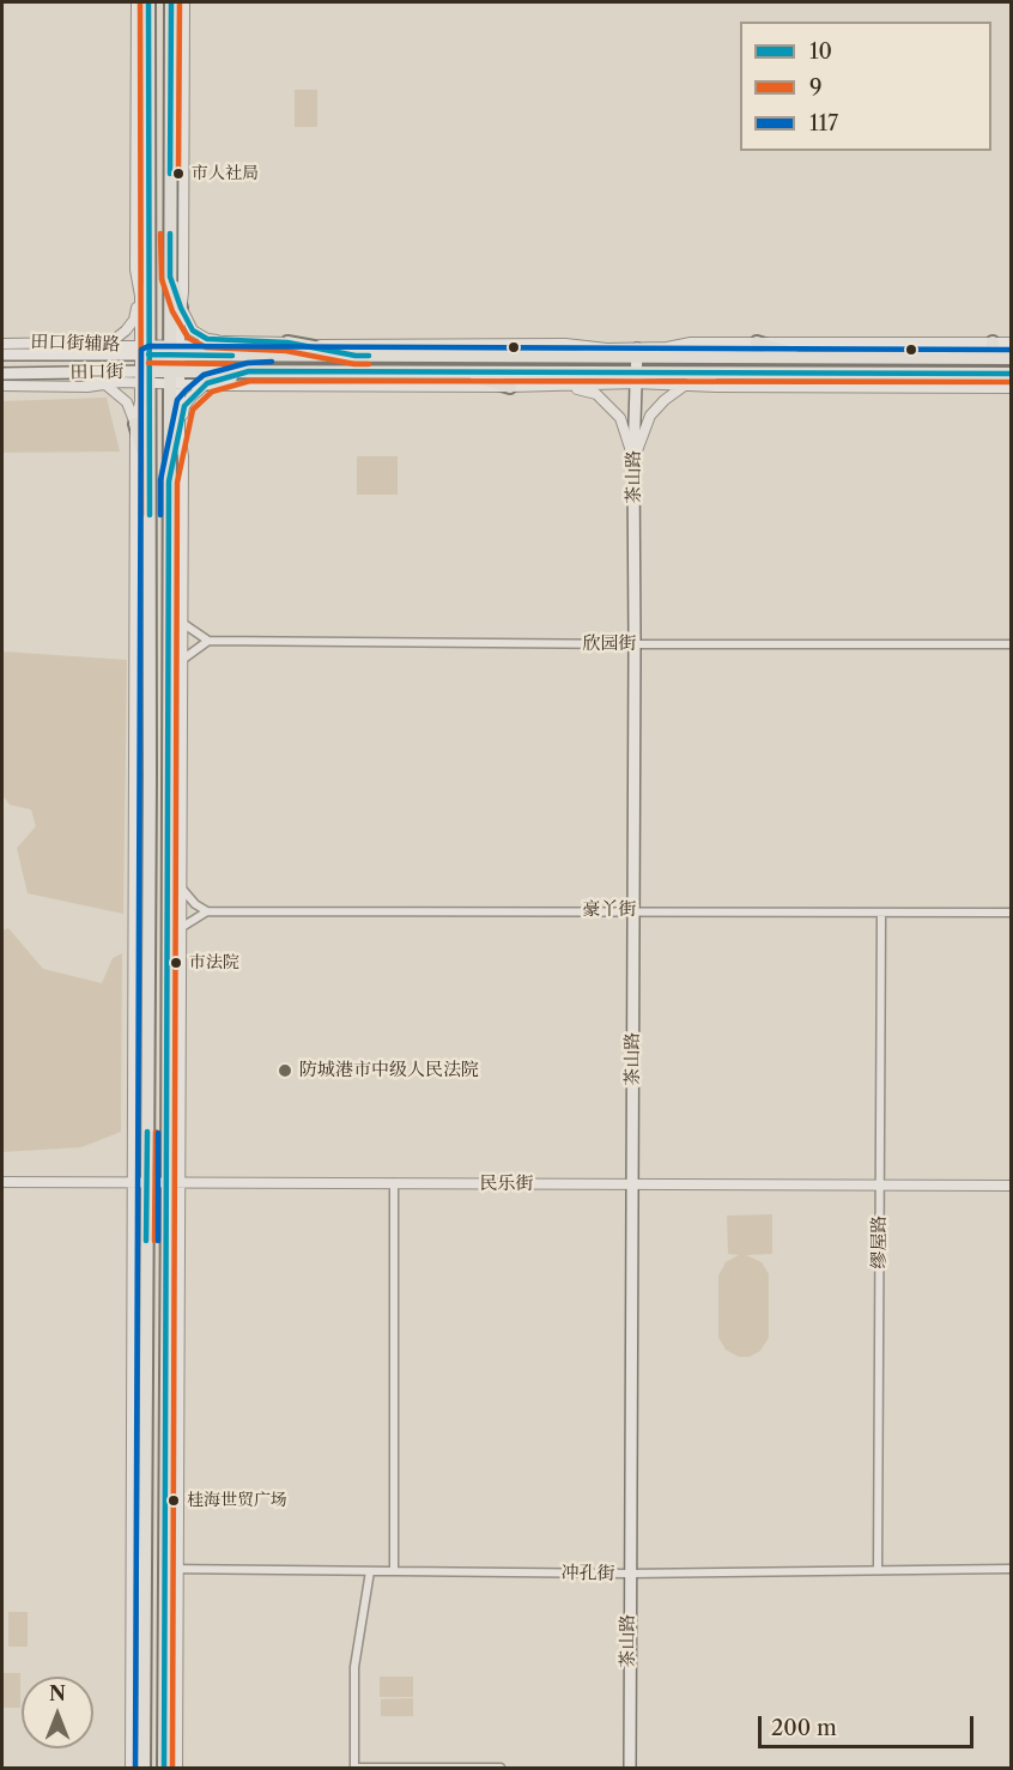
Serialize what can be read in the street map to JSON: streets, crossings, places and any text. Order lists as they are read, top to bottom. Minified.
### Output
{"streets":{"main road":["田口街","茶山路"],"street":["田口街辅路","欣园街","豪丫街","民乐街","缪屋路","冲孔街"]},"crossings":[["田口街辅路","田口街"],["田口街","茶山路"],["茶山路","欣园街"],["茶山路","豪丫街"],["茶山路","民乐街"],["茶山路","冲孔街"],["豪丫街","缪屋路"],["民乐街","缪屋路"],["缪屋路","冲孔街"]],"places":["市人社局","巿法院","防城港市中级人民法院","桂海世贸广场"],"lines":["transit line 10","transit line 9","transit line 117"],"legend":["10","9","117"],"scale_bar":"200 m","north":"top"}
